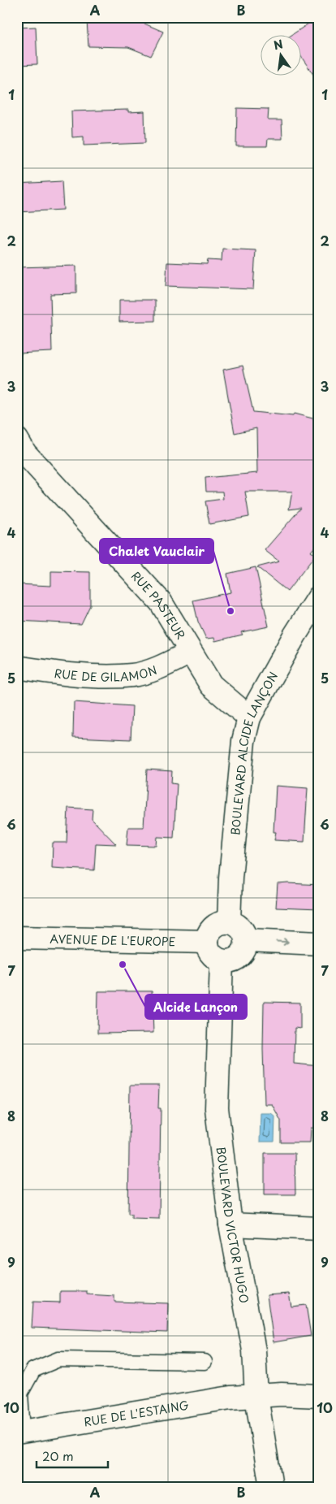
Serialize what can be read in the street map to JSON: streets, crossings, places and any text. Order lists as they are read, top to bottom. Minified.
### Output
{"streets":{"street":["RUE PASTEUR","RUE DE GILAMON","BOULEVARD ALCIDE LANÇON","AVENUE DE L'EUROPE","BOULEVARD VICTOR HUGO","RUE DE L'ESTAING"]},"crossings":[["RUE PASTEUR","RUE DE GILAMON"],["RUE PASTEUR","BOULEVARD ALCIDE LANÇON"],["BOULEVARD ALCIDE LANÇON","AVENUE DE L'EUROPE"],["BOULEVARD ALCIDE LANÇON","BOULEVARD VICTOR HUGO"],["AVENUE DE L'EUROPE","BOULEVARD VICTOR HUGO"],["BOULEVARD VICTOR HUGO","RUE DE L'ESTAING"]],"places":["Chalet Vauclair","Alcide Lançon"],"scale_bar":"20 m","north":"top","grid":{"columns":["A","B"],"rows":["1","2","3","4","5","6","7","8","9","10"]}}
